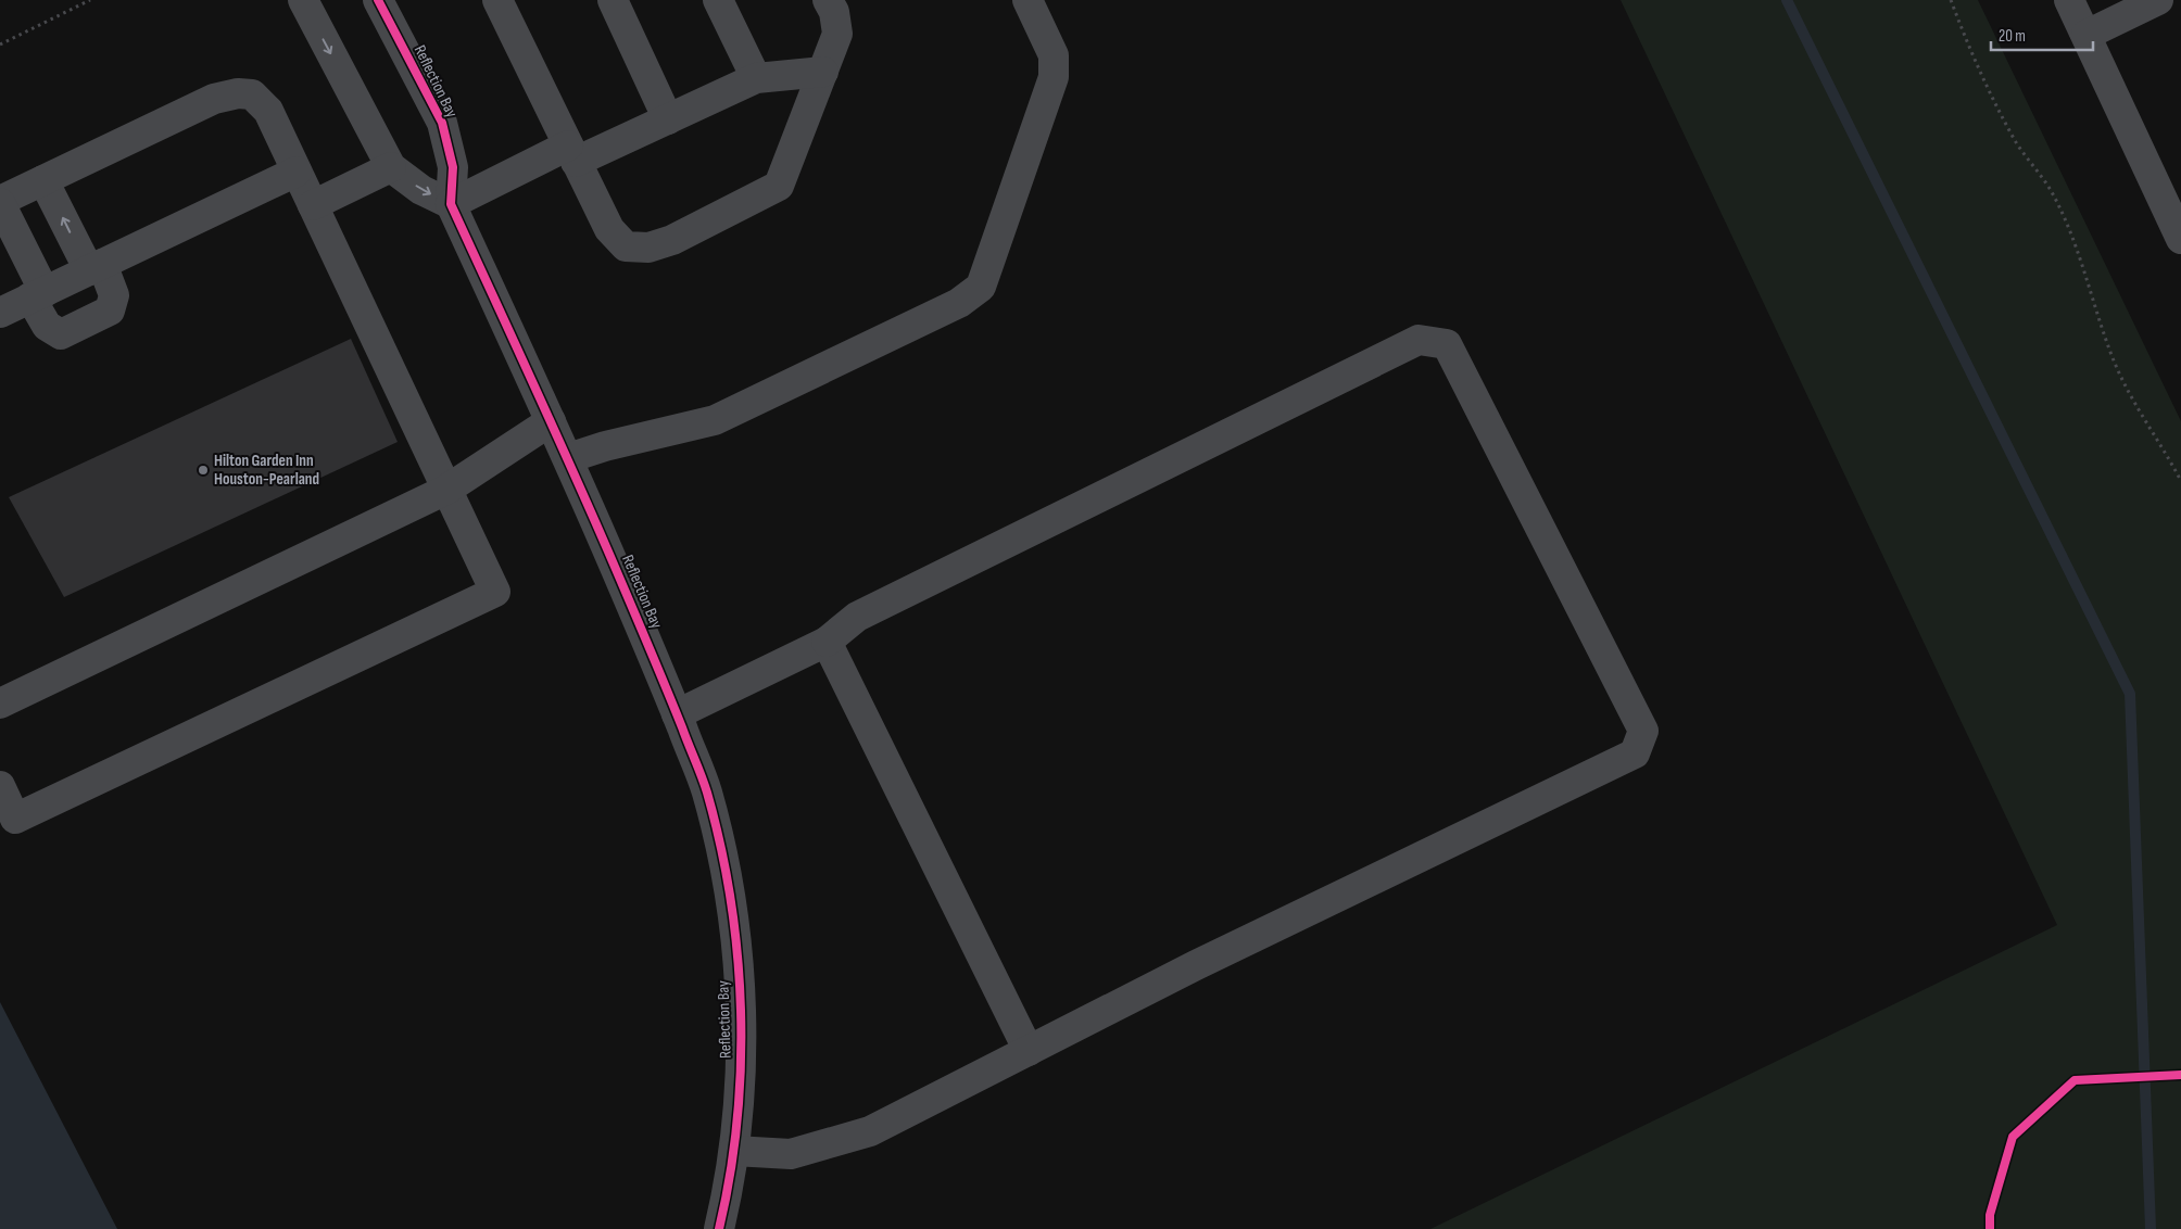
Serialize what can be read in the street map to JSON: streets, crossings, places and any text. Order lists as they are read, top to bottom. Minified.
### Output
{"streets":{"street":["Reflection Bay"]},"places":["Hilton Garden Inn Houston-Pearland"],"scale_bar":"20 m"}
